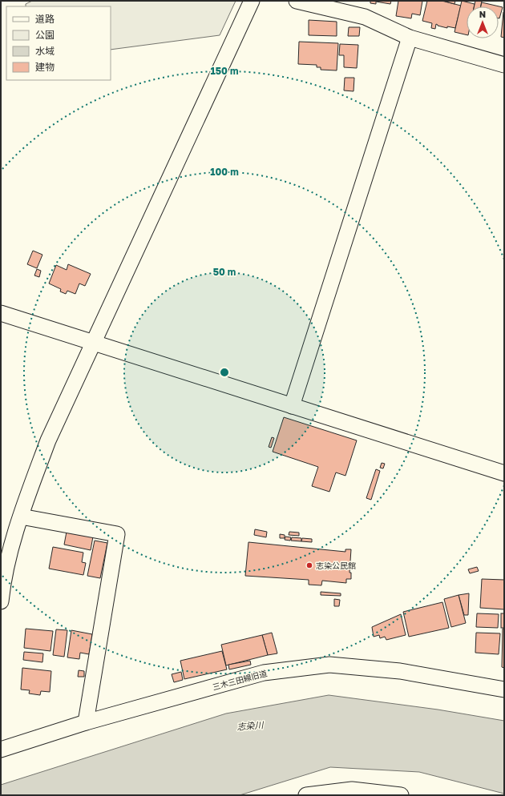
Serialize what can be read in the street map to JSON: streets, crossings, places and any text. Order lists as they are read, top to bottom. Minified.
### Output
{"streets":{"street":["三木三田線旧道"]},"water":["志染川"],"places":["志染公民館"],"legend":["道路","公園","水域","建物"],"north":"top","rings":["150 m","100 m","50 m"]}
